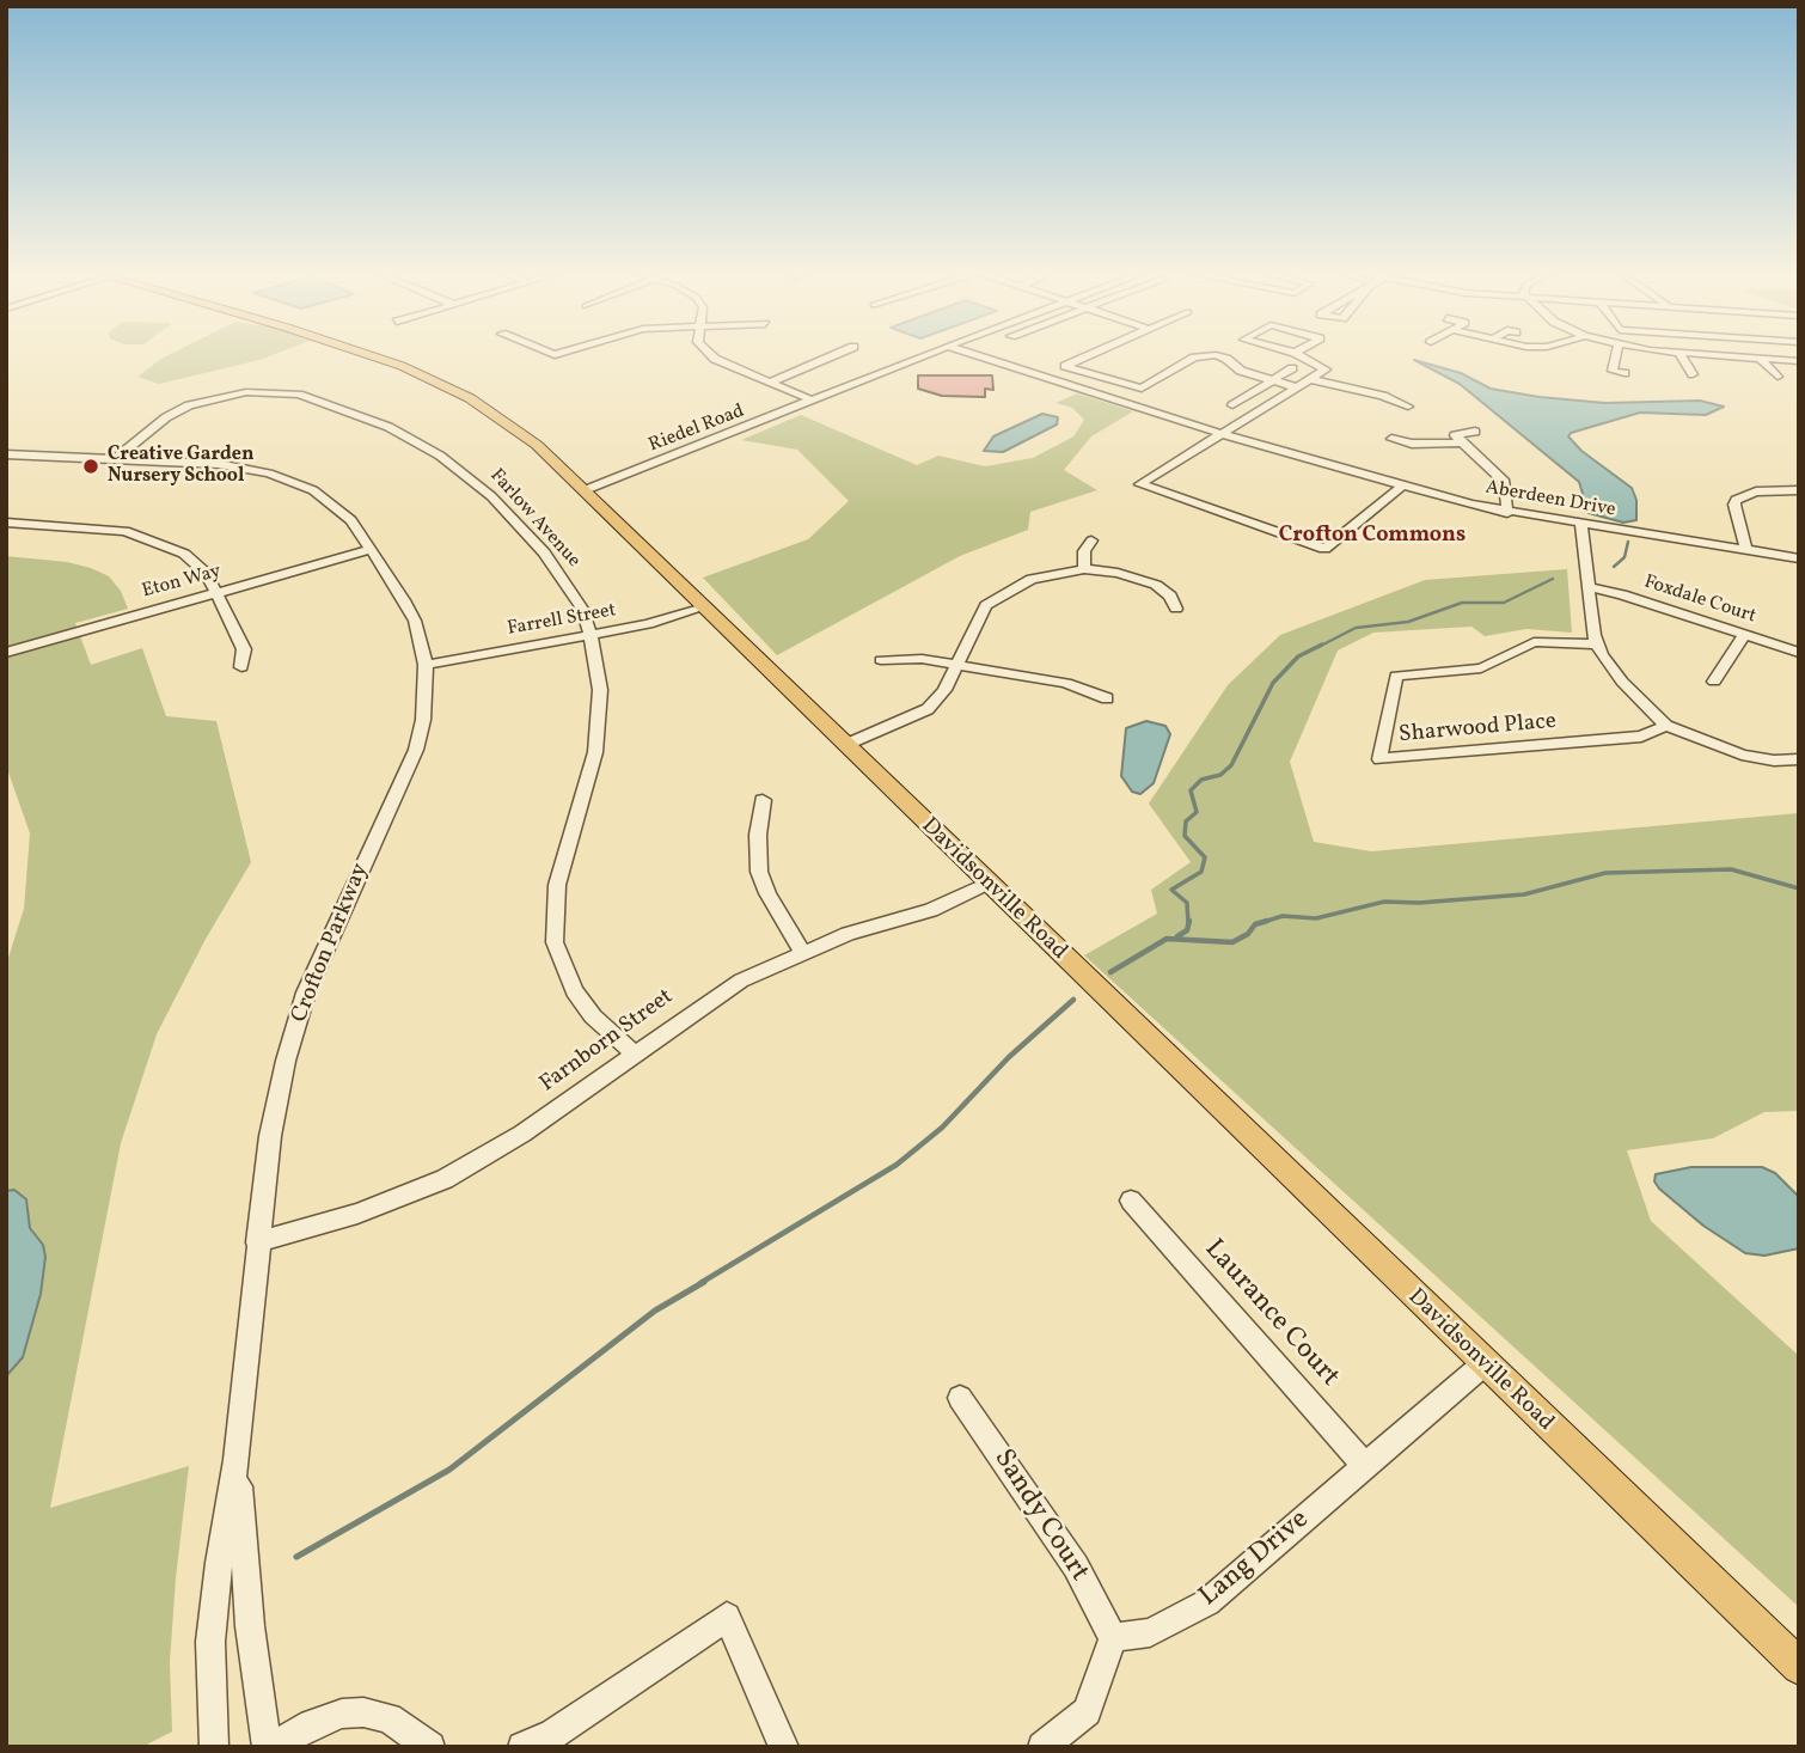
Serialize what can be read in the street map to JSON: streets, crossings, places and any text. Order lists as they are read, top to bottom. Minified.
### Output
{"streets":{"main road":["Davidsonville Road"],"street":["Riedel Road","Aberdeen Drive","Farlow Avenue","Eton Way","Foxdale Court","Farrell Street","Sharwood Place","Crofton Parkway","Farnborn Street","Laurance Court","Sandy Court","Lang Drive"]},"crossings":[["Riedel Road","Davidsonville Road"],["Farlow Avenue","Farrell Street"],["Farlow Avenue","Crofton Parkway"],["Farlow Avenue","Farnborn Street"],["Eton Way","Crofton Parkway"],["Farrell Street","Davidsonville Road"],["Farrell Street","Crofton Parkway"],["Davidsonville Road","Farnborn Street"],["Davidsonville Road","Lang Drive"],["Crofton Parkway","Farnborn Street"],["Laurance Court","Lang Drive"],["Sandy Court","Lang Drive"]],"districts":["Crofton Commons"],"places":["Creative Garden Nursery School"]}
